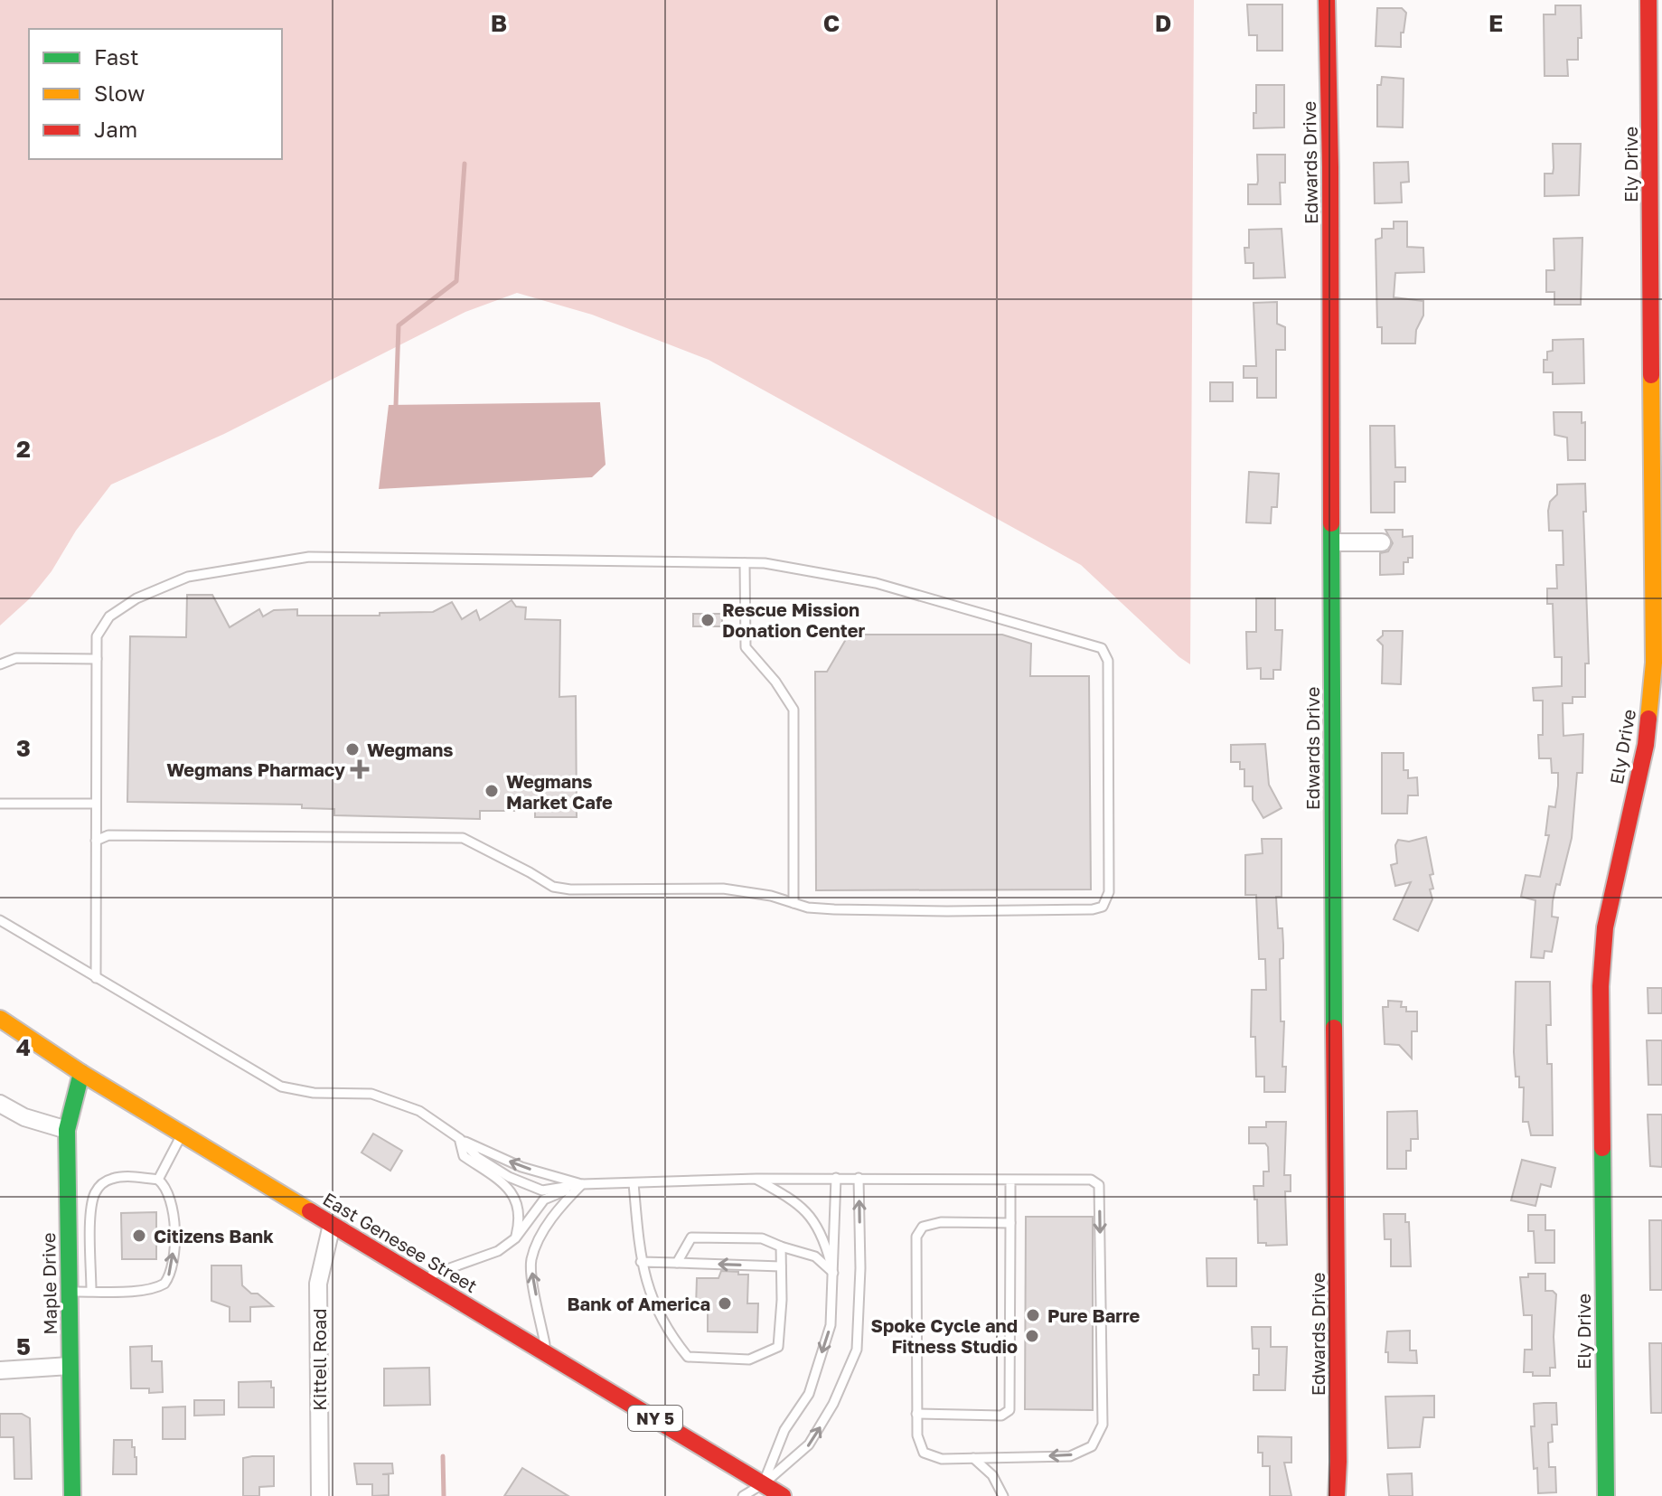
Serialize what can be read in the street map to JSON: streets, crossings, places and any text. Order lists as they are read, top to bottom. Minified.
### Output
{"streets":{"main road":["Edwards Drive","Ely Drive","East Genesee Street","Maple Drive","NY 5"],"street":["Kittell Road"]},"crossings":[["East Genesee Street","Maple Drive"],["East Genesee Street","Kittell Road"]],"places":{"other":["Rescue Mission Donation Center","Wegmans","Wegmans Market Cafe","Citizens Bank","Bank of America","Pure Barre","Spoke Cycle and Fitness Studio"],"health":["Wegmans Pharmacy"]},"legend":["Fast","Slow","Jam"],"grid":{"columns":["B","C","D","E"],"rows":["2","3","4","5"]}}
